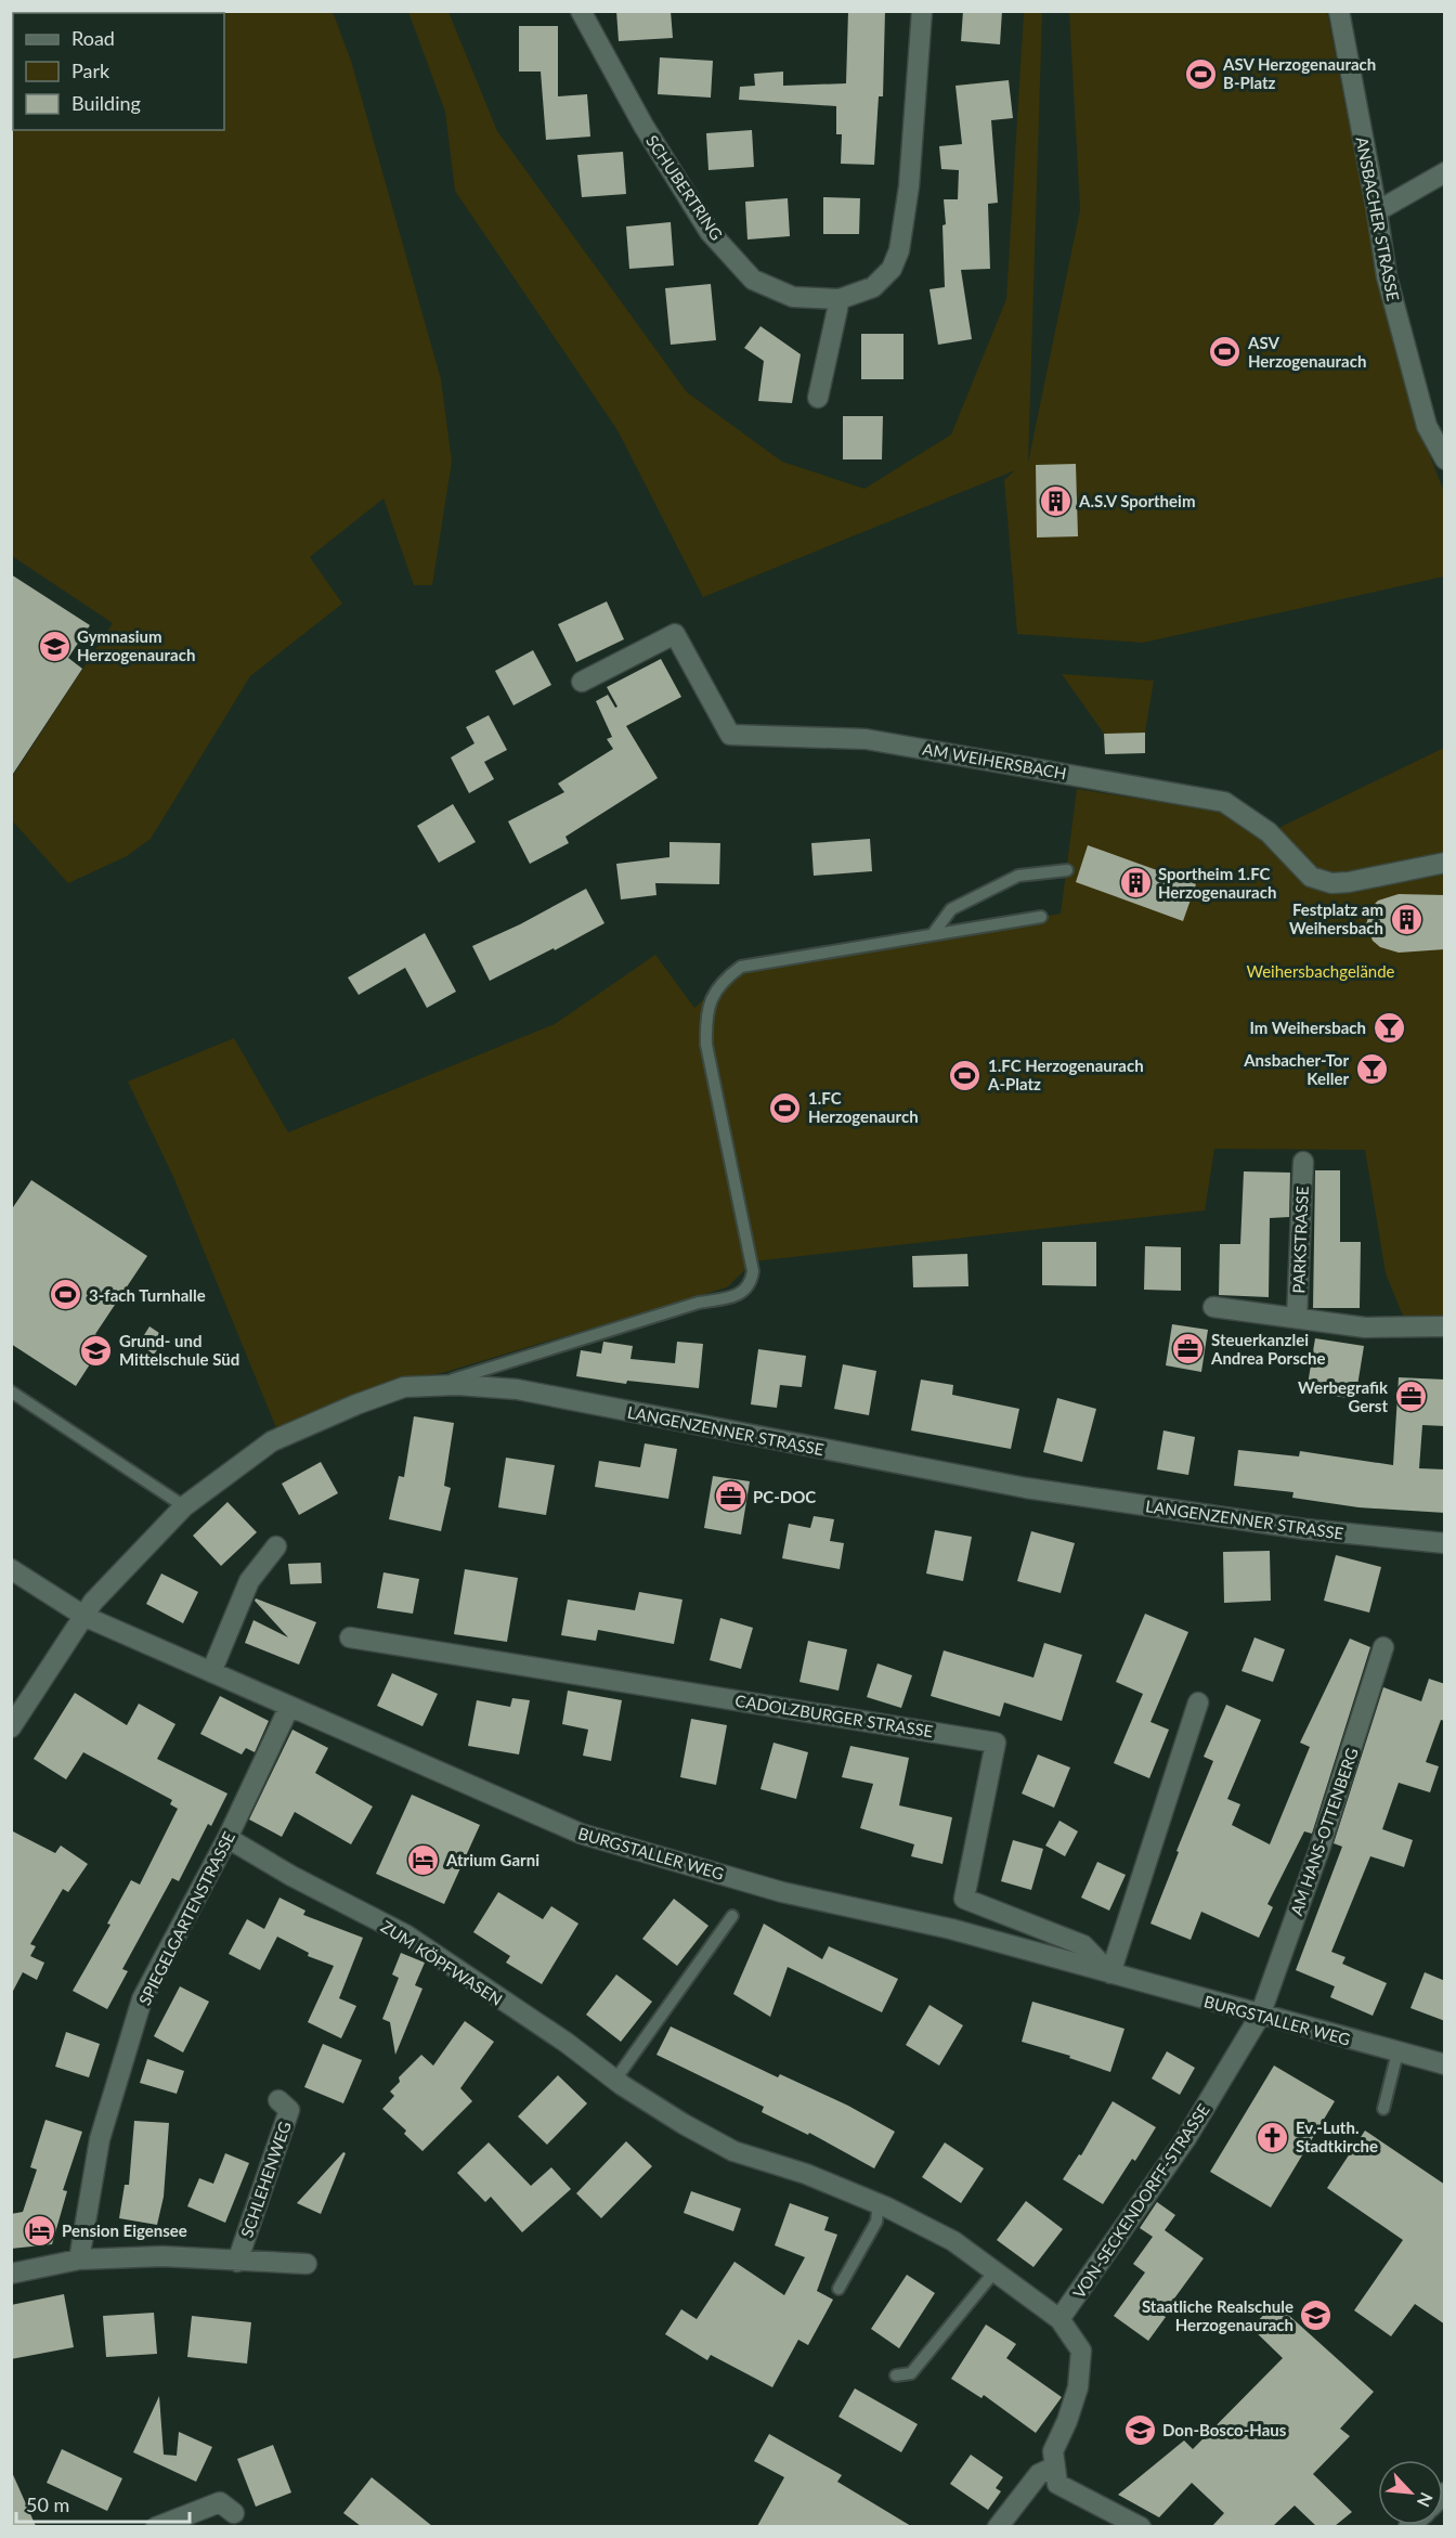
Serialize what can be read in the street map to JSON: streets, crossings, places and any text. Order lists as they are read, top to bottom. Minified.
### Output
{"streets":{"street":["SCHUBERTRING","ANSBACHER STRASSE","AM WEIHERSBACH","PARKSTRASSE","LANGENZENNER STRASSE","CADOLZBURGER STRASSE","AM HANS-OTTENBERG","BURGSTALLER WEG","SPIEGELGARTENSTRASSE","ZUM KÖPFWASEN","SCHLEHENWEG","VON-SECKENDORFF-STRASSE"]},"crossings":[["LANGENZENNER STRASSE","BURGSTALLER WEG"],["CADOLZBURGER STRASSE","BURGSTALLER WEG"],["AM HANS-OTTENBERG","BURGSTALLER WEG"],["AM HANS-OTTENBERG","VON-SECKENDORFF-STRASSE"],["BURGSTALLER WEG","SPIEGELGARTENSTRASSE"],["BURGSTALLER WEG","VON-SECKENDORFF-STRASSE"],["SPIEGELGARTENSTRASSE","ZUM KÖPFWASEN"],["SPIEGELGARTENSTRASSE","SCHLEHENWEG"],["ZUM KÖPFWASEN","VON-SECKENDORFF-STRASSE"]],"parks":["Weihersbachgelände"],"places":{"sports":["ASV Herzogenaurach B-Platz","ASV Herzogenaurach","1.FC Herzogenaurach A-Platz","1.FC Herzogenaurch","3-fach Turnhalle"],"building":["A.S.V Sportheim","Sportheim 1.FC Herzogenaurach","Festplatz am Weihersbach"],"school or university":["Gymnasium Herzogenaurach","Grund- und Mittelschule Süd","Staatliche Realschule Herzogenaurach","Don-Bosco-Haus"],"bar":["Im Weihersbach","Ansbacher-Tor Keller"],"office":["Steuerkanzlei Andrea Porsche","Werbegrafik Gerst","PC-DOC"],"hotel":["Atrium Garni","Pension Eigensee"],"church":["Ev.-Luth. Stadtkirche"]},"legend":["Road","Park","Building"],"scale_bar":"50 m","north":"bottom right"}
